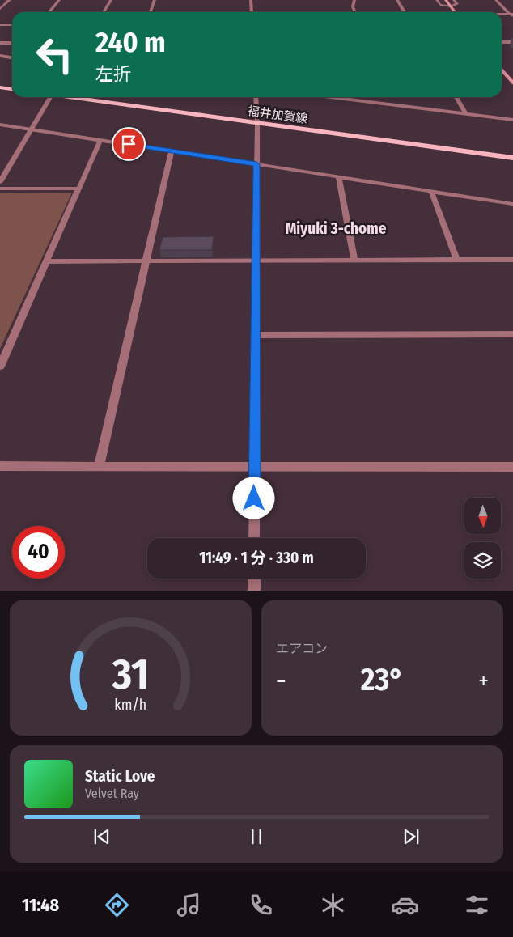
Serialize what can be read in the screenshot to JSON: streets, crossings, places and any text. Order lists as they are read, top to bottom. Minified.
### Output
{"streets":{"main road":["福井加賀線"]},"districts":["Miyuki 3-chome"],"north":"bottom","page":{"turn":["240 m","左折"],"limit":"40","trip":"11:49 · 1 分 · 330 m","tile":"エアコン","heat":["−","23°","+"],"song":["Static Love","Velvet Ray"],"tabs":"11:48","gauge":["31","km/h"]}}
